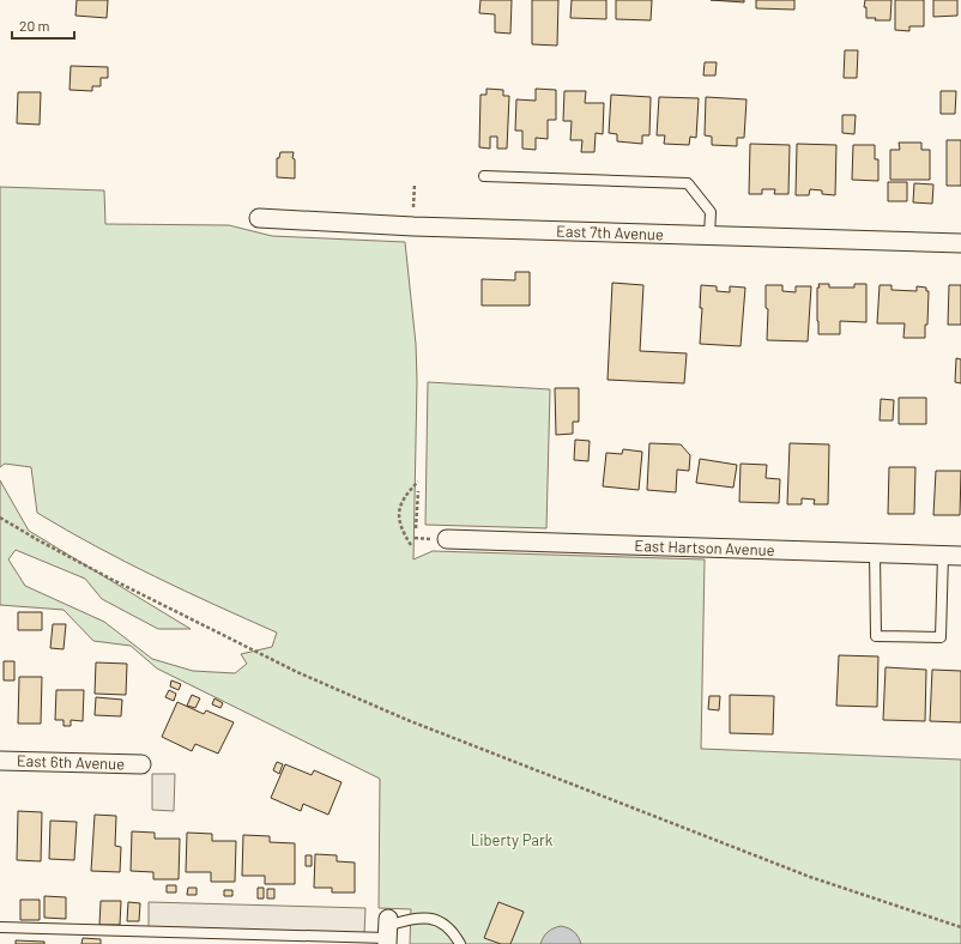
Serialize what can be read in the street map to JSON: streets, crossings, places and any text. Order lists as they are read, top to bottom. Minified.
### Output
{"streets":{"street":["East 7th Avenue","East Hartson Avenue","East 6th Avenue"]},"parks":["Liberty Park"],"scale_bar":"20 m"}
